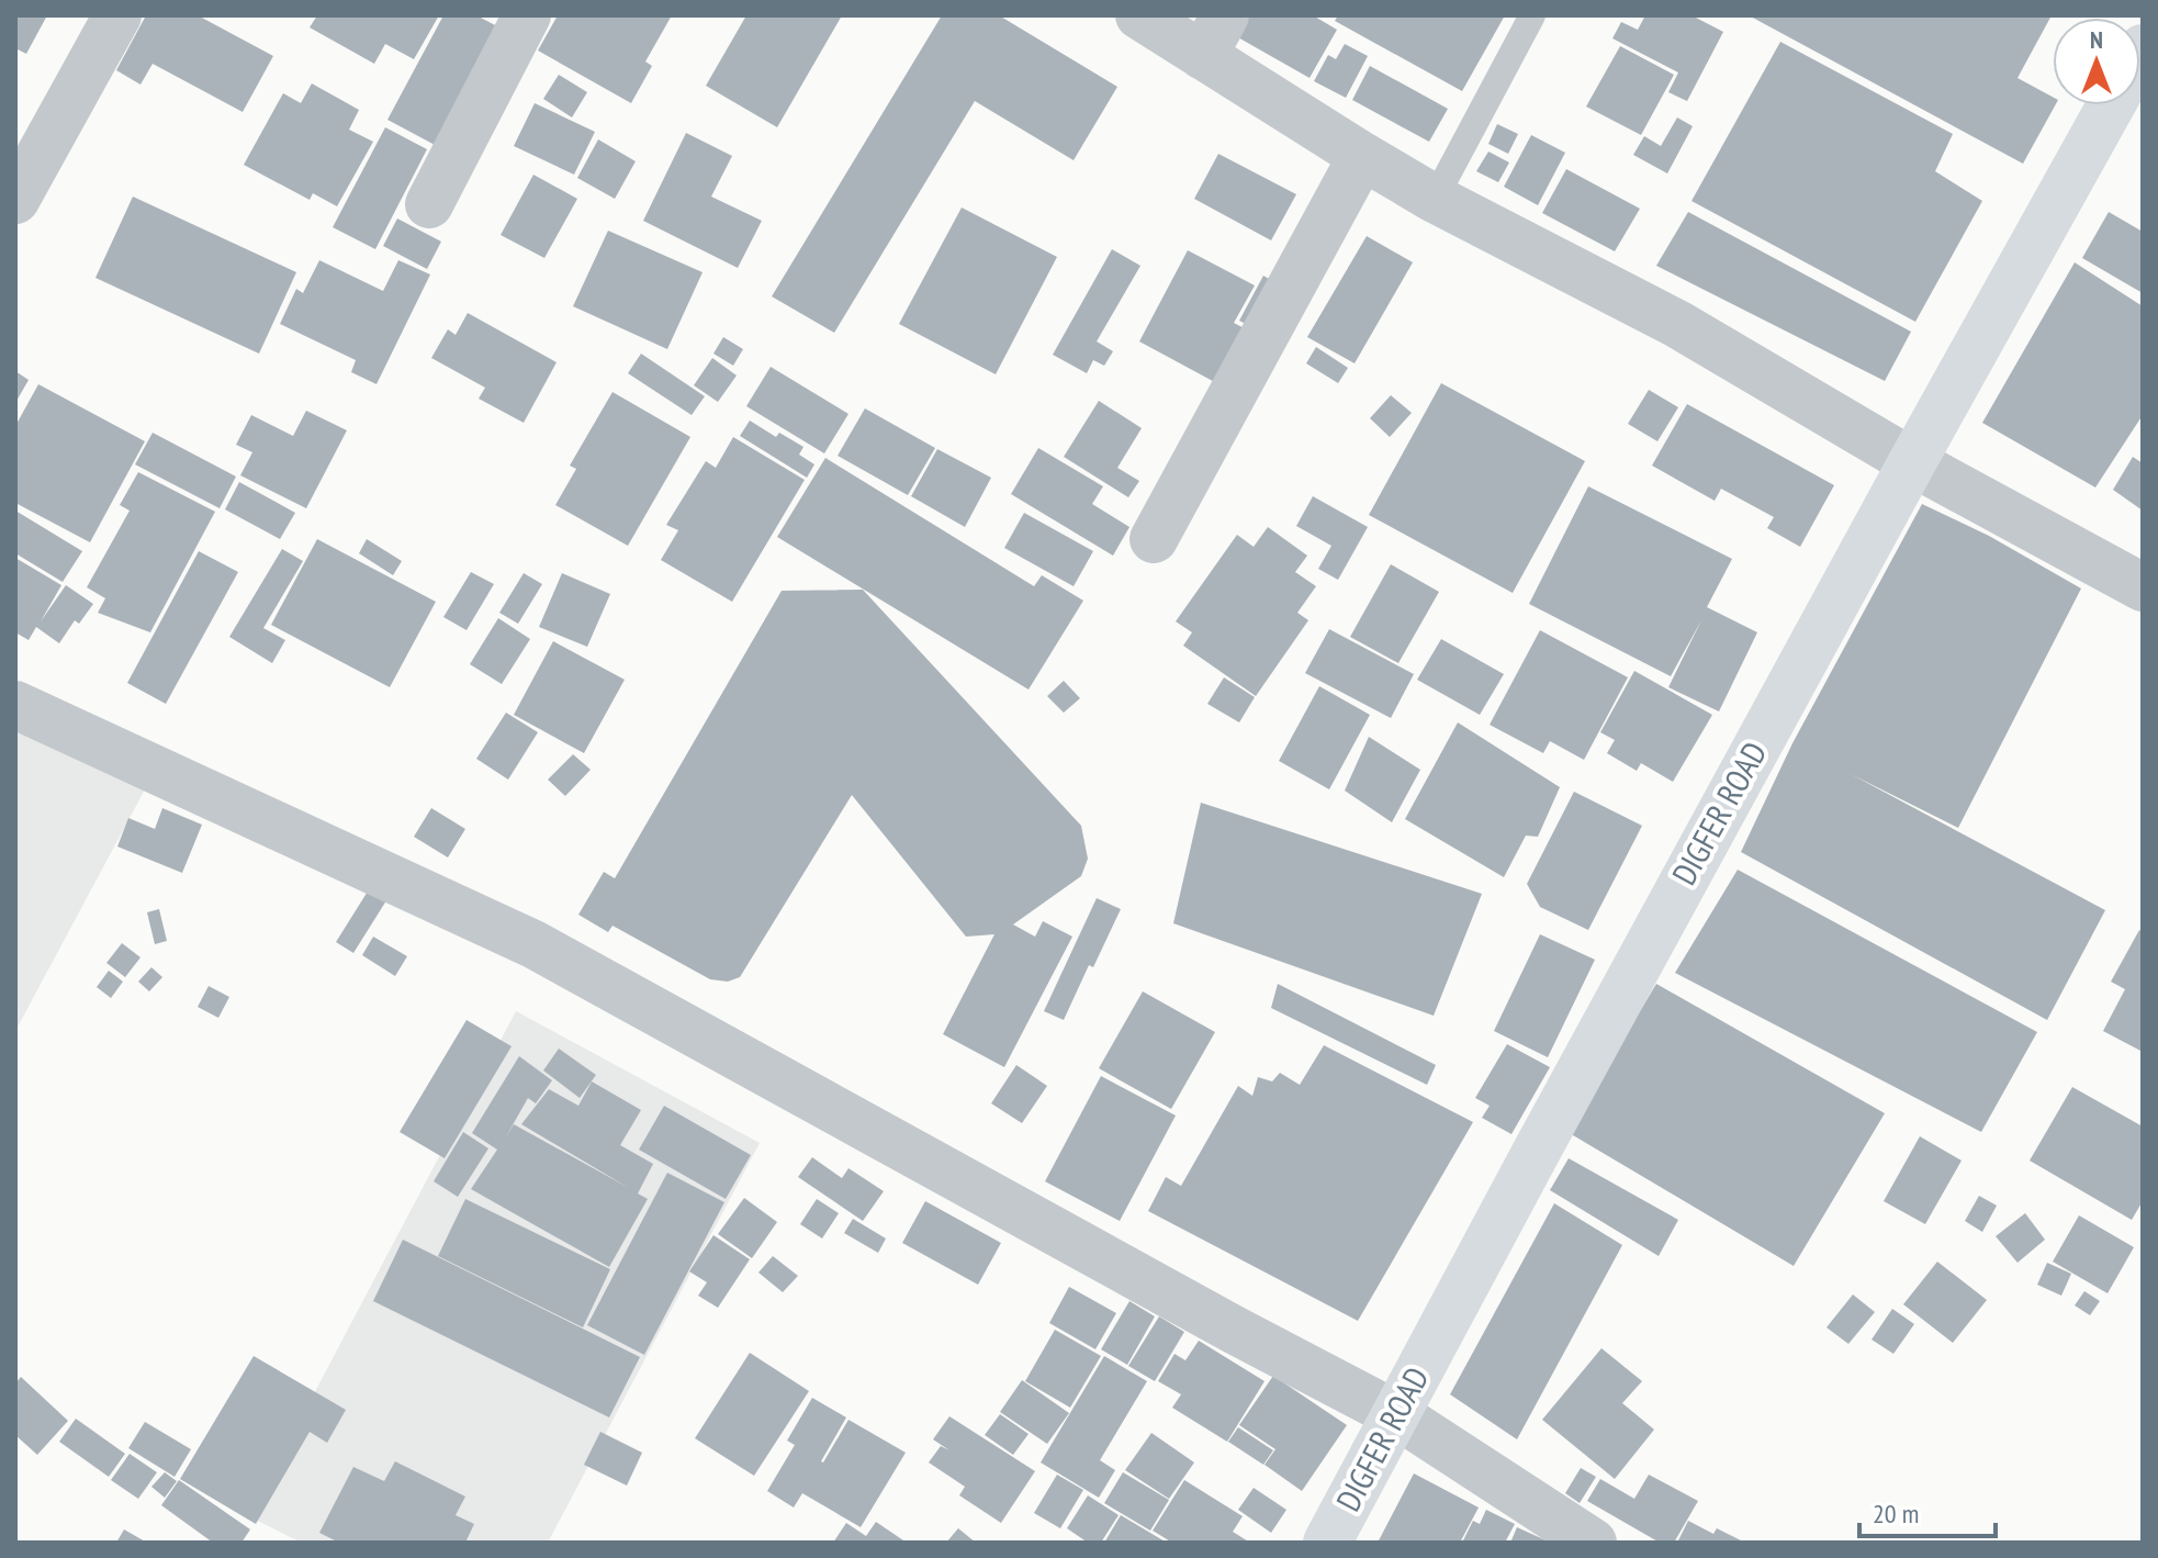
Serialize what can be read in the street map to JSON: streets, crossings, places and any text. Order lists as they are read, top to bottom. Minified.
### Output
{"streets":{"street":["DIGFER ROAD"]},"scale_bar":"20 m","north":"top"}
